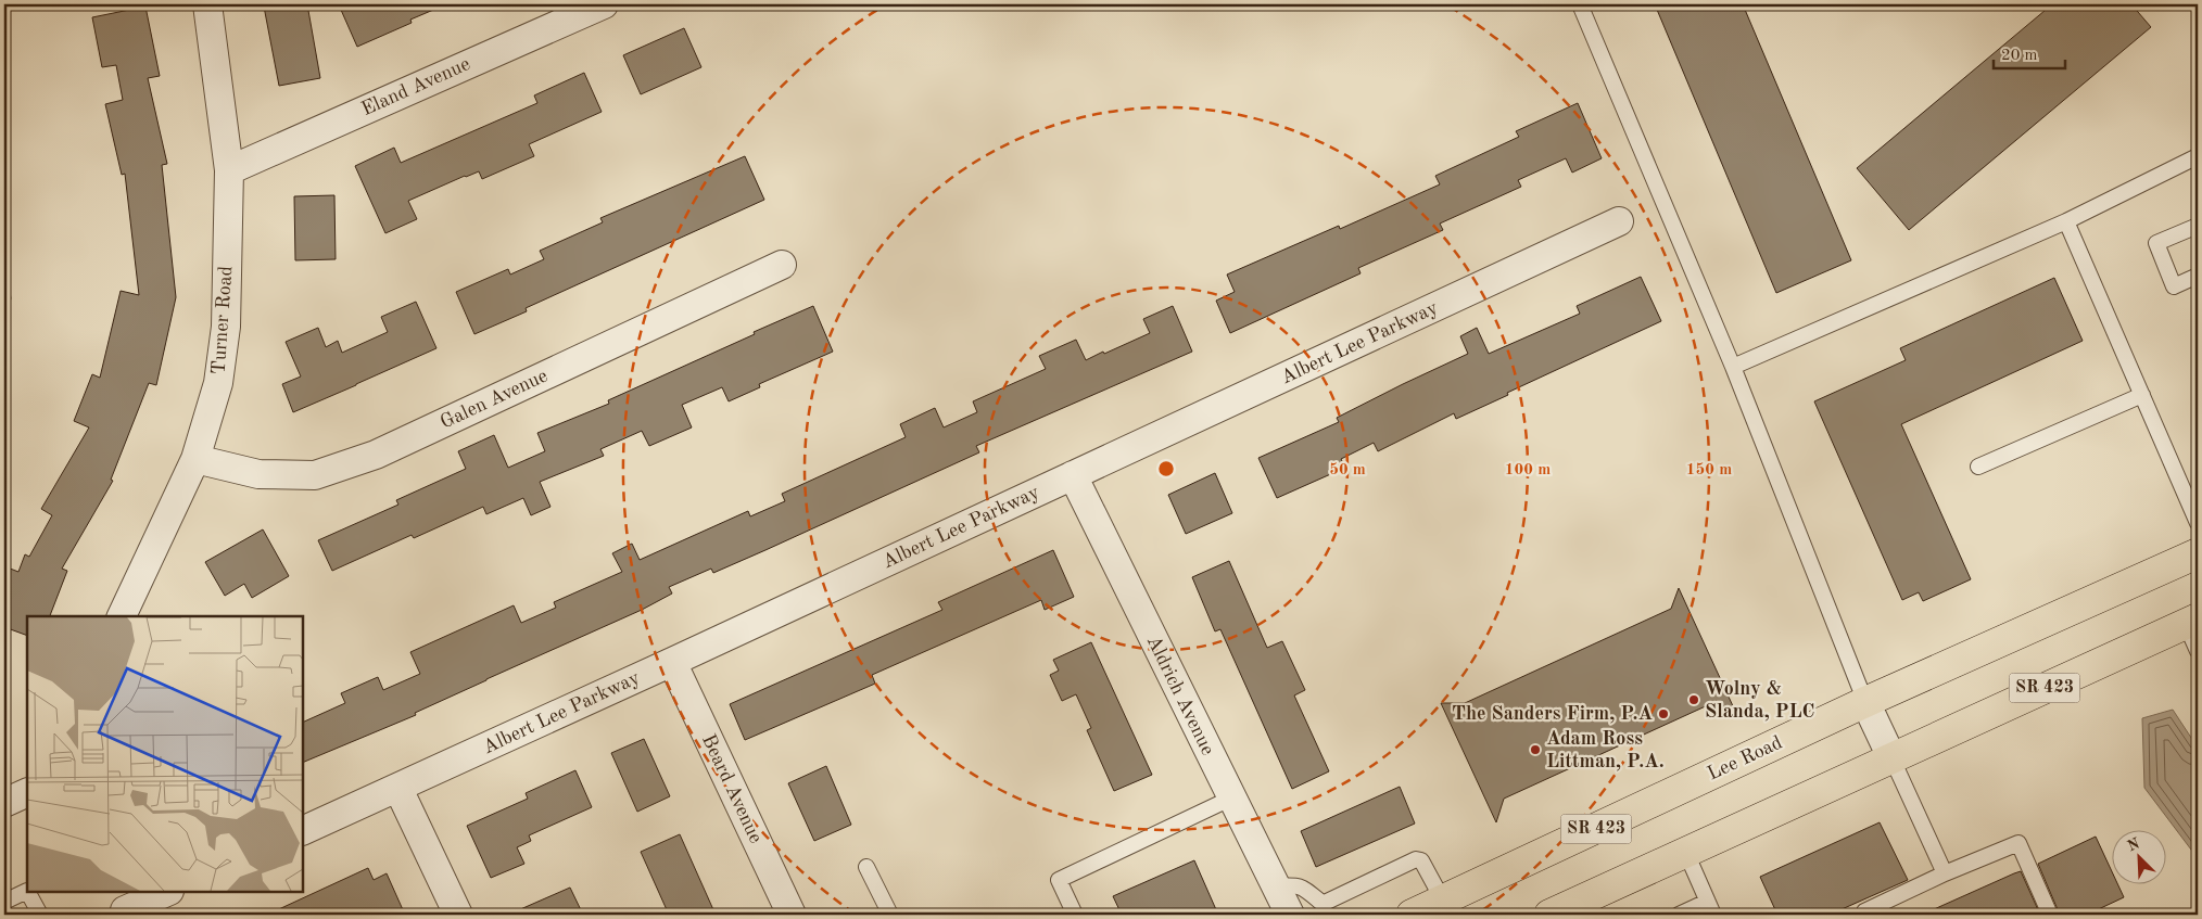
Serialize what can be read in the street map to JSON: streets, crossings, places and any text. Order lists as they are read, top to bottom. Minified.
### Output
{"streets":{"main road":["SR 423","Lee Road"],"street":["Eland Avenue","Turner Road","Albert Lee Parkway","Galen Avenue","Aldrich Avenue","Beard Avenue"]},"crossings":[["Eland Avenue","Turner Road"],["Turner Road","Galen Avenue"],["Albert Lee Parkway","Aldrich Avenue"],["Albert Lee Parkway","Beard Avenue"]],"places":["Wolny & Slanda, PLC","The Sanders Firm, P.A","Adam Ross Littman, P.A."],"scale_bar":"20 m","north":"top left","rings":["50 m","100 m","150 m"]}
